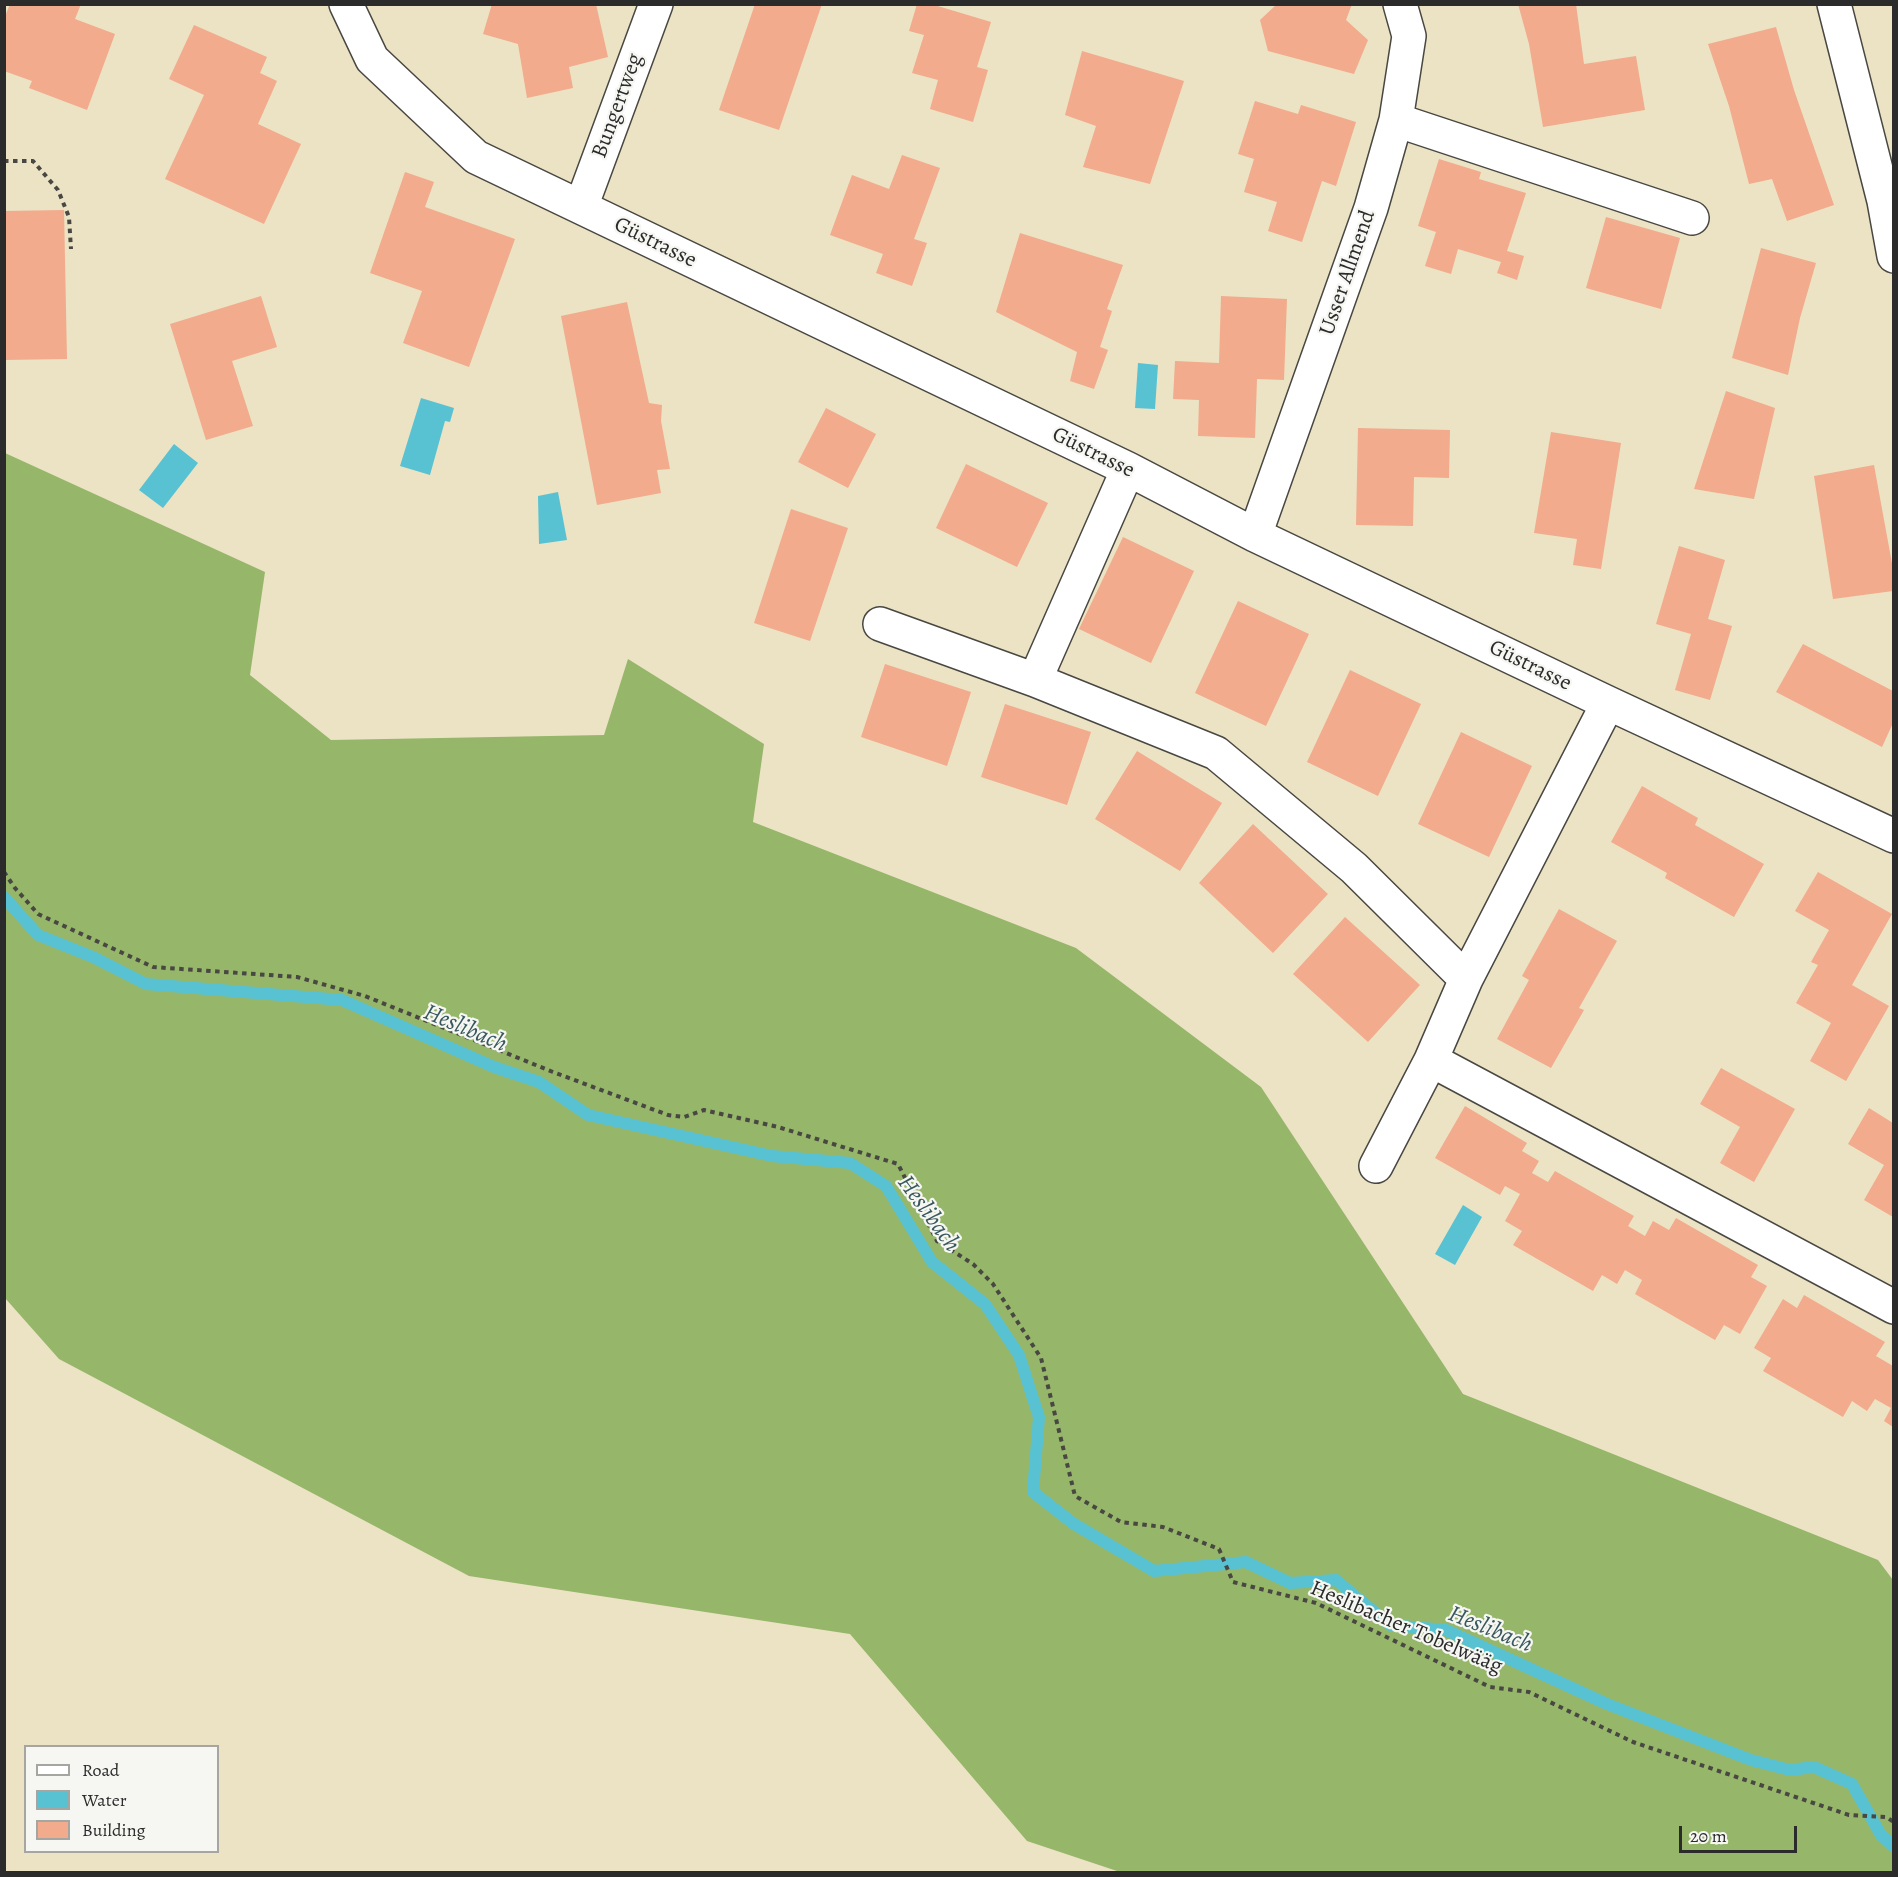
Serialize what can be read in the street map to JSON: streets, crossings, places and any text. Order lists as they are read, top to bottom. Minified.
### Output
{"streets":{"street":["Bungertweg","Güstrasse","Usser Allmend"],"path":["Heslibacher Tobelwääg"]},"crossings":[["Bungertweg","Güstrasse"],["Güstrasse","Usser Allmend"]],"water":["Heslibach"],"legend":["Road","Water","Building"],"scale_bar":"20 m"}
